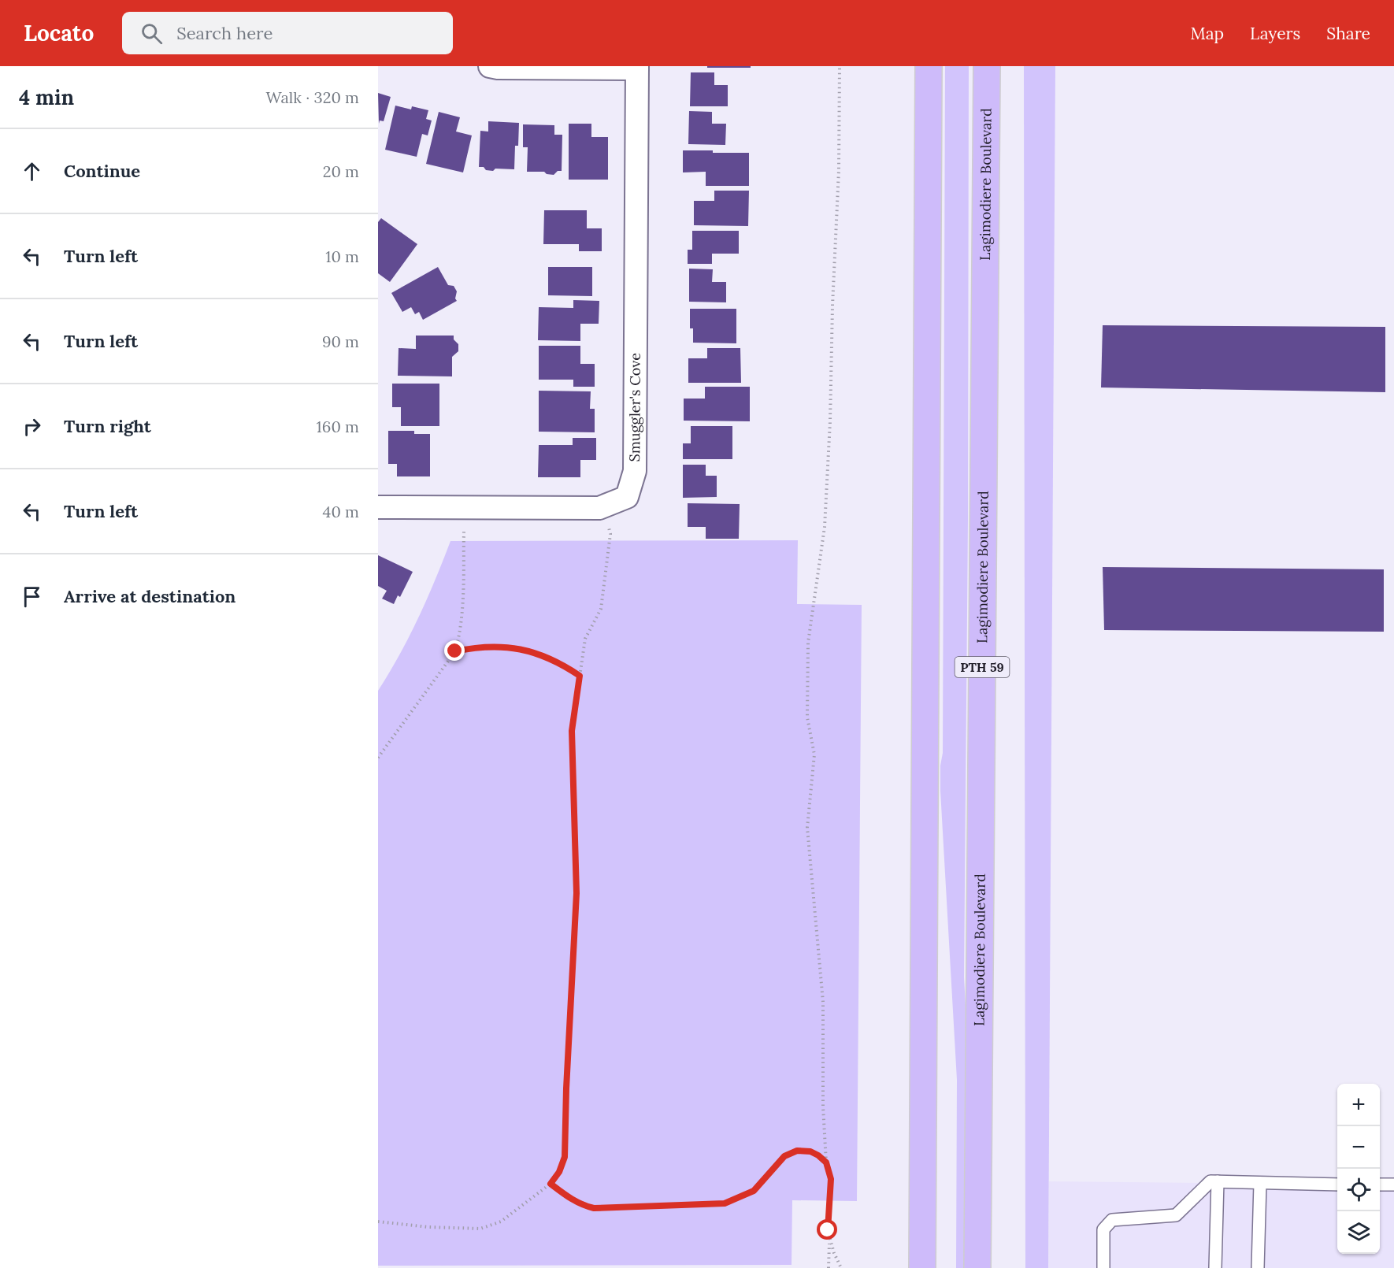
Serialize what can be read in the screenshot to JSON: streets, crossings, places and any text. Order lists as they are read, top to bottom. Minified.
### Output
{"streets":{"main road":["Lagimodiere Boulevard","PTH 59"],"street":["Smuggler's Cove"]},"page":{"header":"Locato","search":"Search here","nav":["Map","Layers","Share"],"heading":["4 min","Walk · 320 m"],"list":[["Continue","20 m"],["Turn left","10 m"],["Turn left","90 m"],["Turn right","160 m"],["Turn left","40 m"],"Arrive at destination"],"map_buttons":["+","−"]}}
